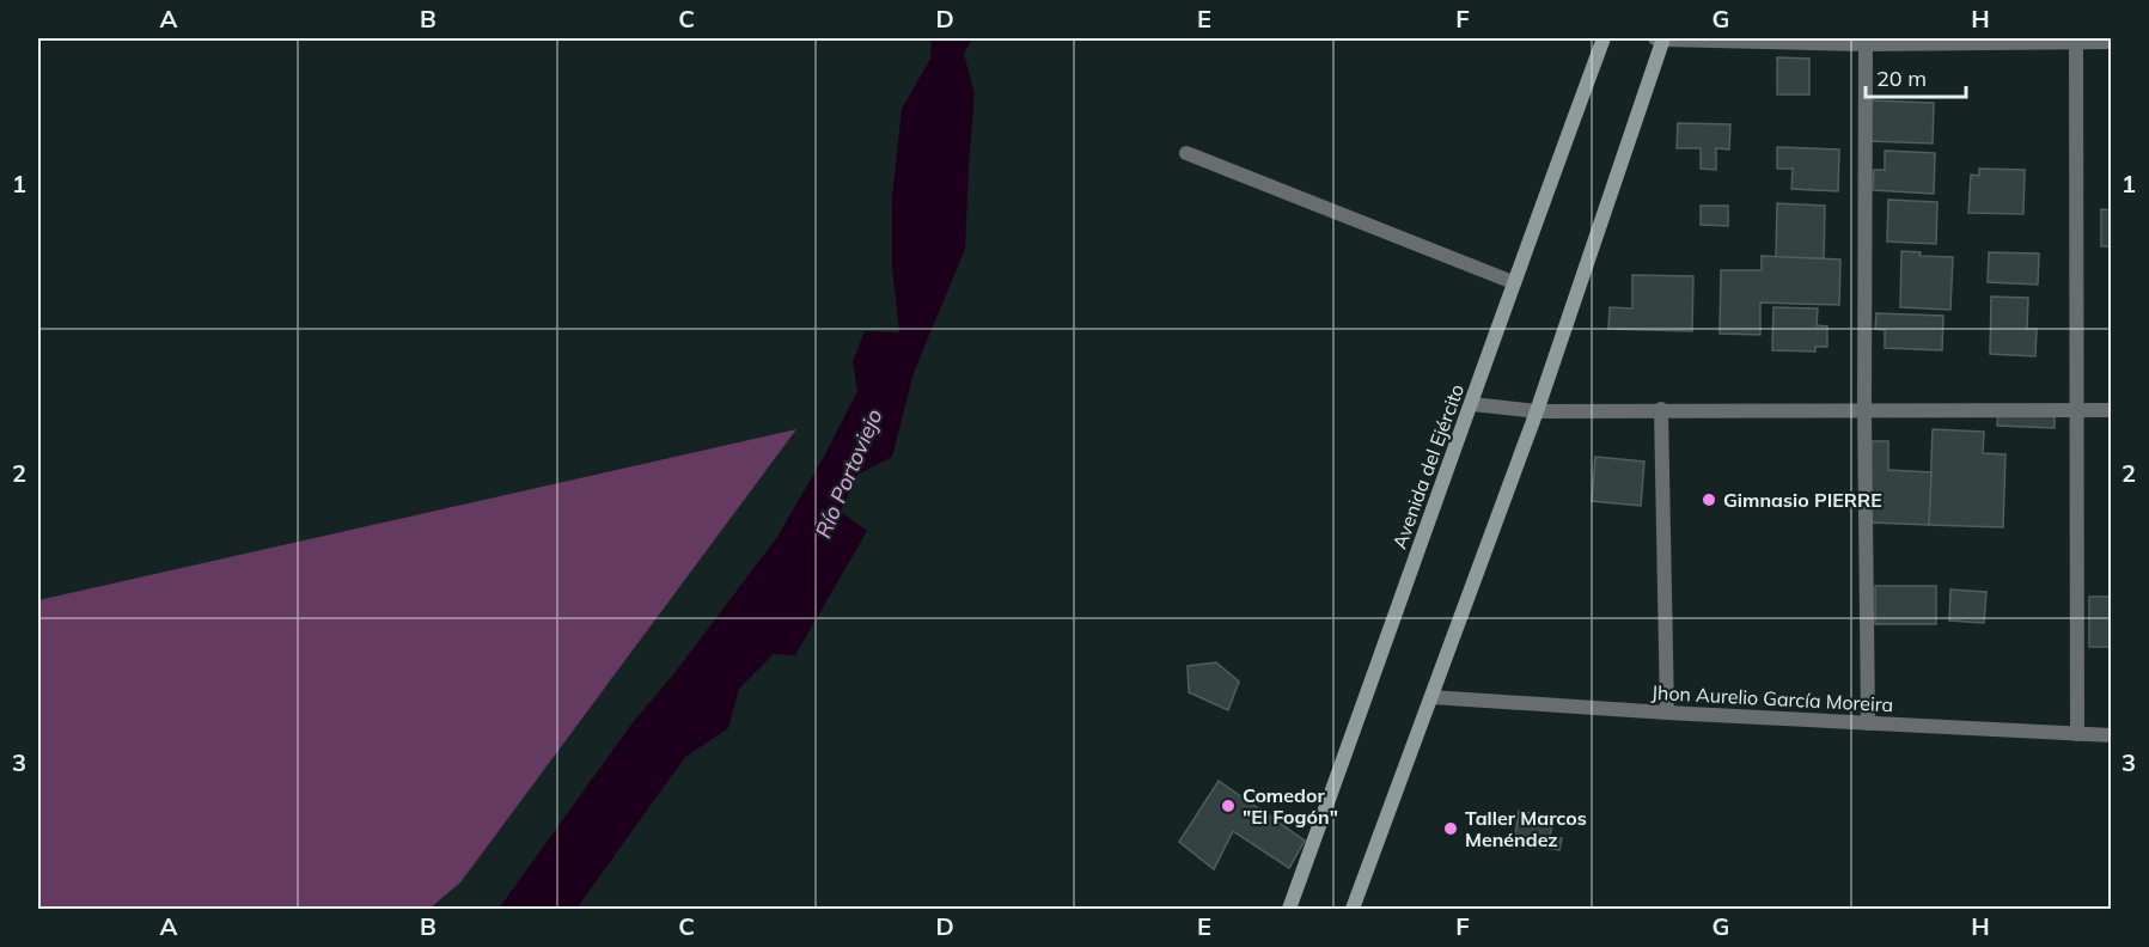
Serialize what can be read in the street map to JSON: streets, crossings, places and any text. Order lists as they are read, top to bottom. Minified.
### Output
{"streets":{"main road":["Avenida del Ejército"],"street":["Jhon Aurelio García Moreira"]},"water":["Río Portoviejo"],"places":["Gimnasio PIERRE","Comedor \"El Fogón\"","Taller Marcos Menéndez"],"scale_bar":"20 m","grid":{"columns":["A","B","C","D","E","F","G","H"],"rows":["1","2","3"]}}
